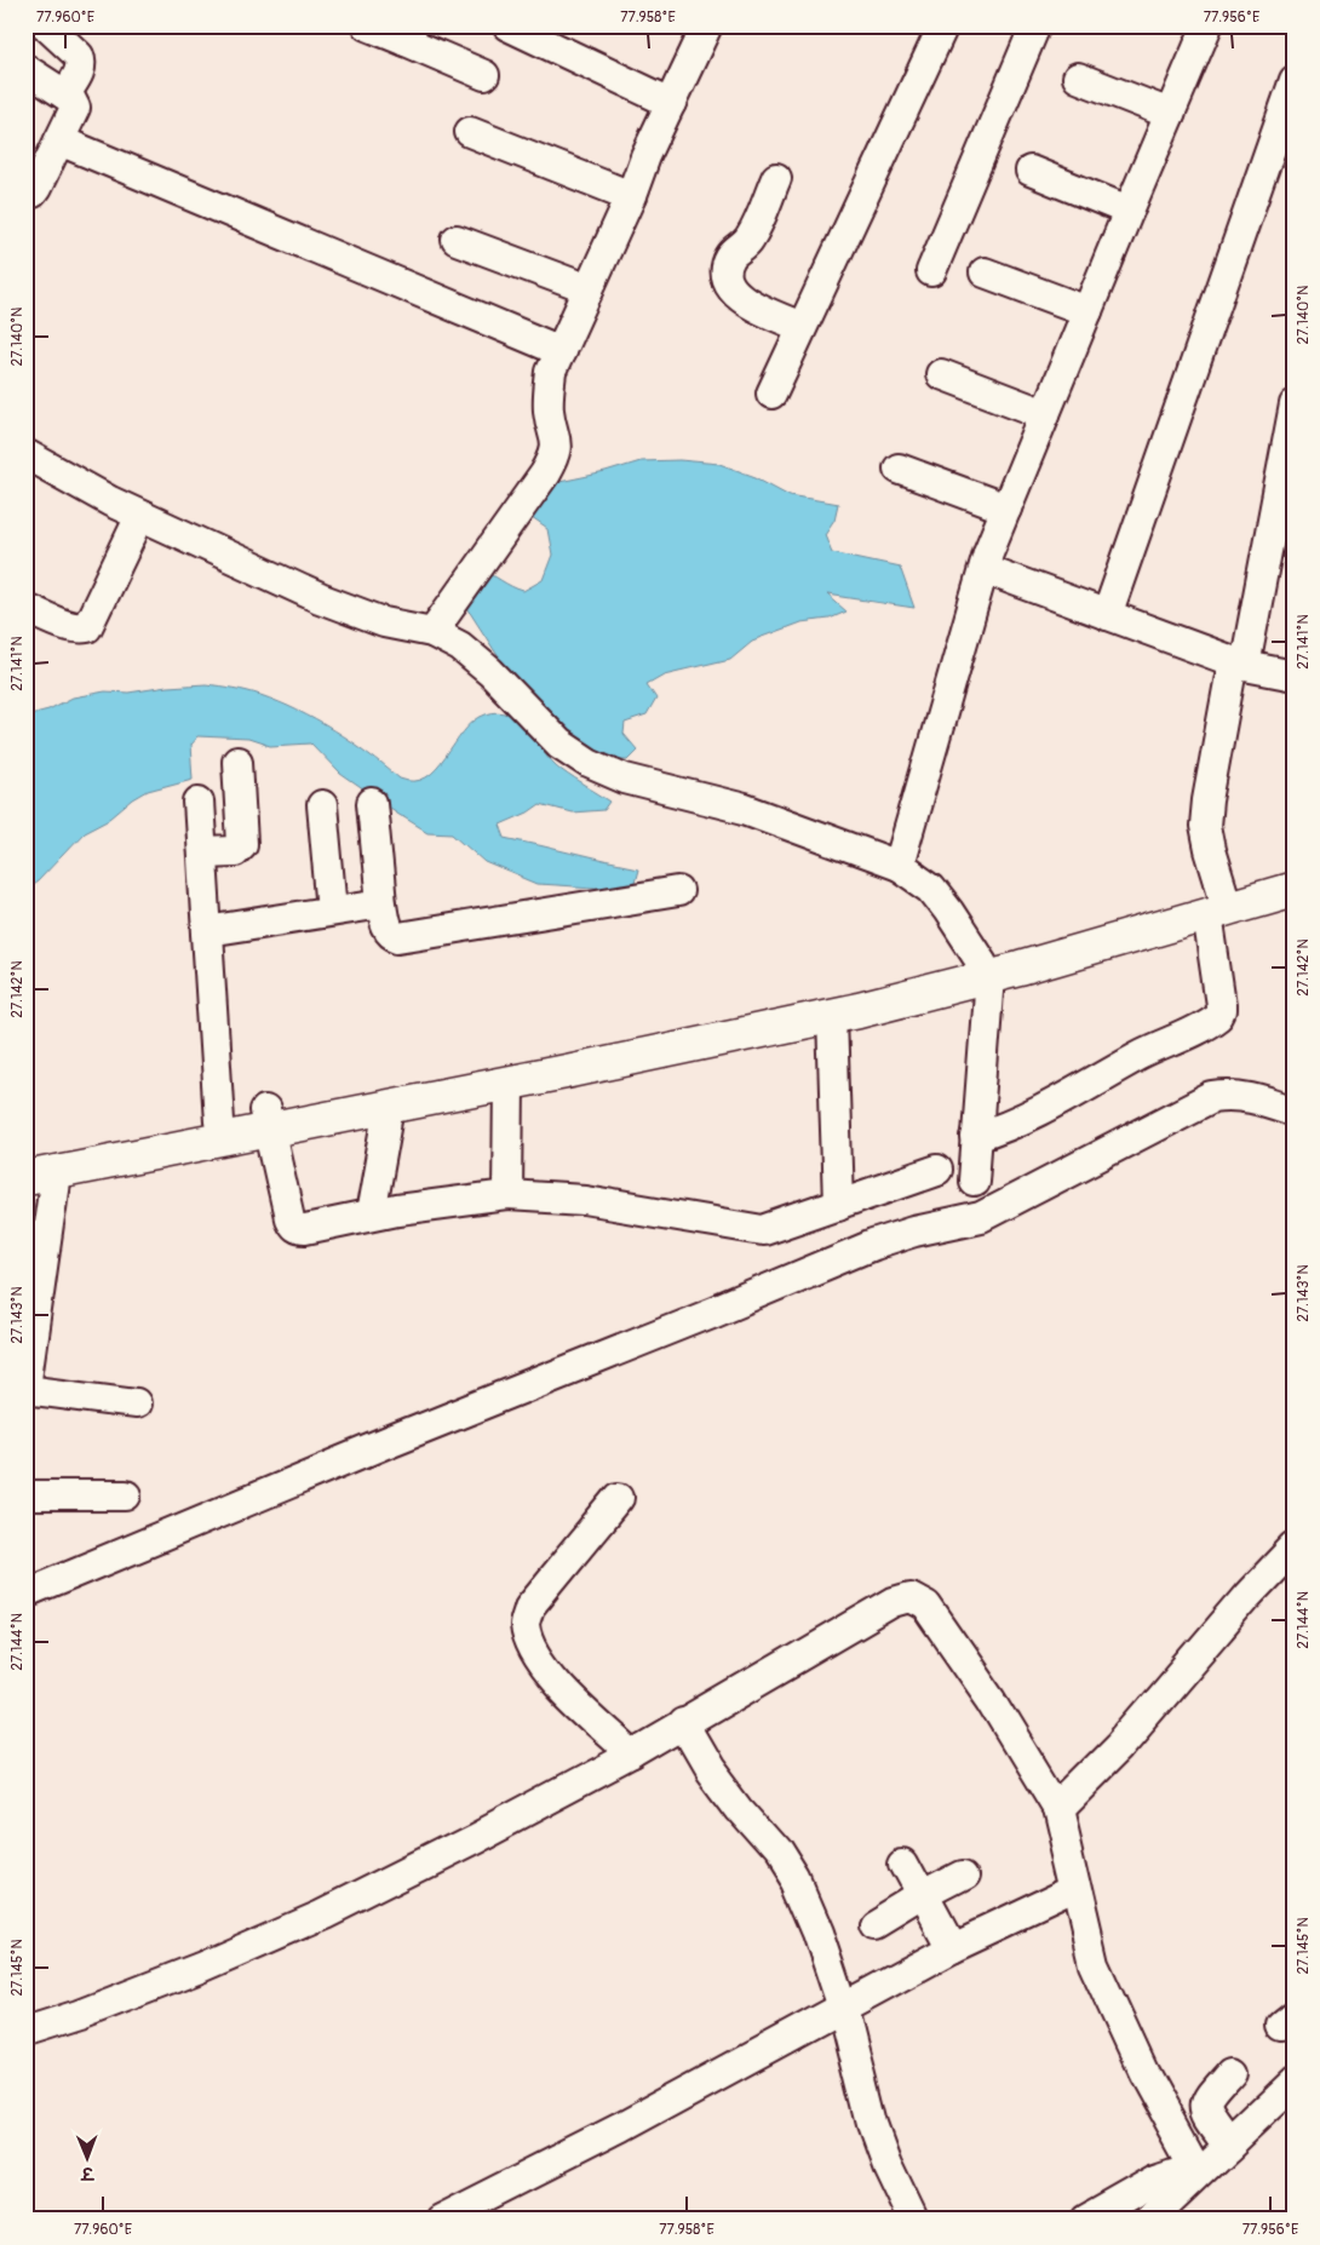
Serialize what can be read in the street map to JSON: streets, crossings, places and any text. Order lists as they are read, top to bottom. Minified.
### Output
{"north":"bottom","coordinates":["77.960°E","77.958°E","77.956°E","27.140°N","27.141°N","27.142°N","27.143°N","27.144°N","27.145°N"]}
